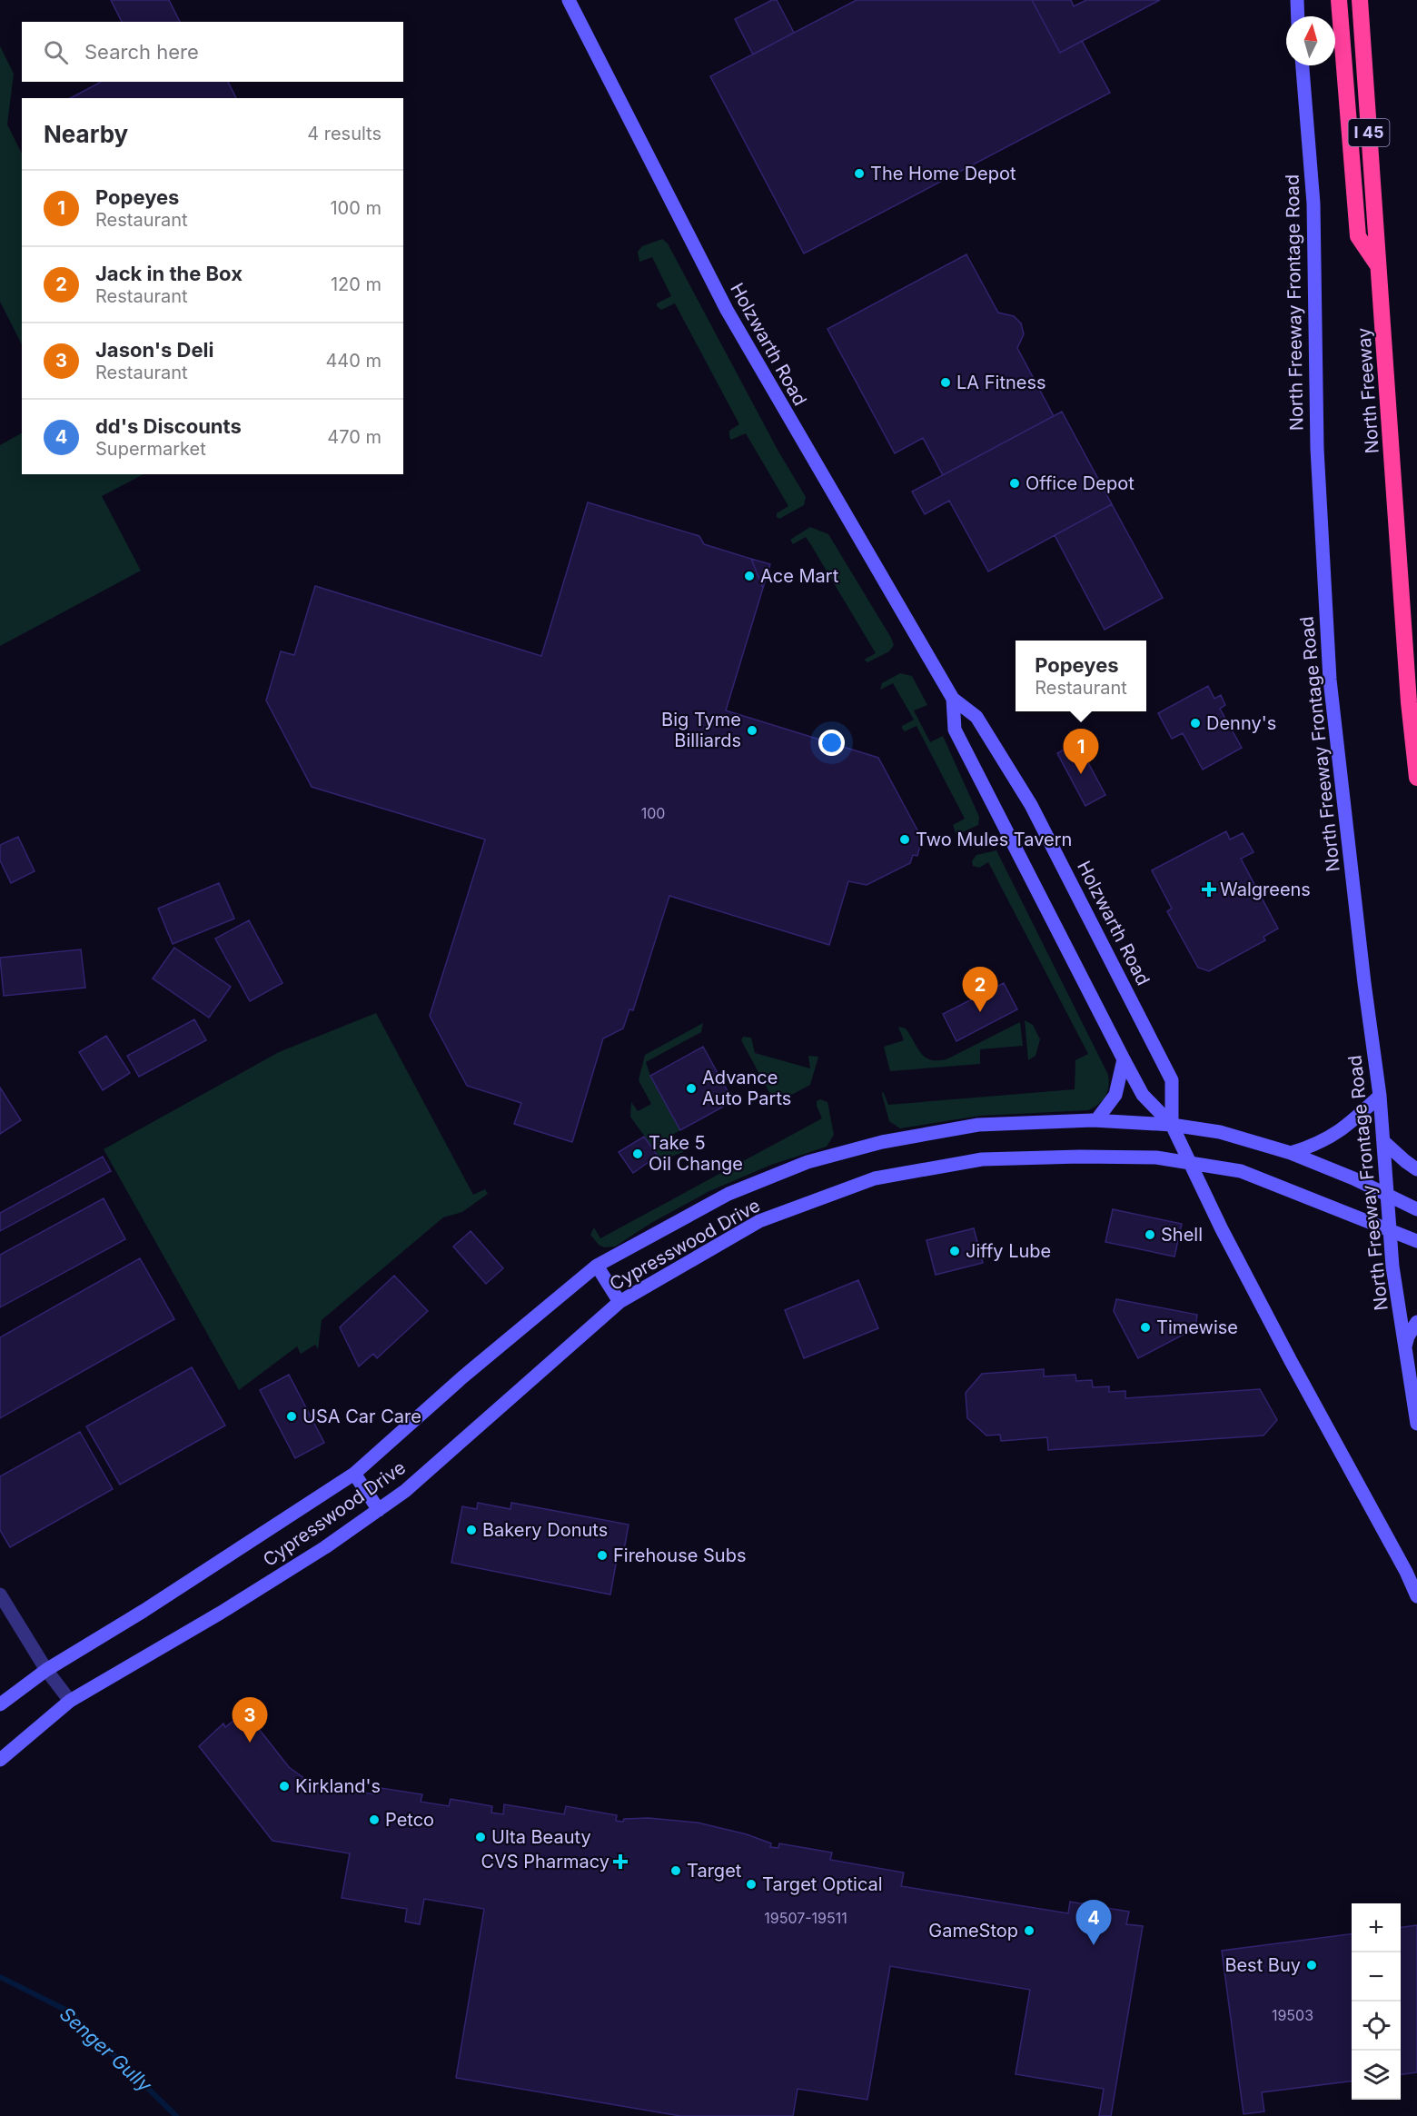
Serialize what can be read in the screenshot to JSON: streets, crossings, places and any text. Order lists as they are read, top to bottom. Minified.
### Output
{"streets":{"highway":["I 45","North Freeway"],"main road":["North Freeway Frontage Road","Holzwarth Road","Cypresswood Drive"]},"crossings":[["North Freeway Frontage Road","Cypresswood Drive"],["Holzwarth Road","Cypresswood Drive"]],"water":["Senger Gully"],"places":{"other":["The Home Depot","LA Fitness","Office Depot","Ace Mart","Denny's","Big Tyme Billiards","Two Mules Tavern","Advance Auto Parts","Take 5 Oil Change","Shell","Jiffy Lube","Timewise","USA Car Care","Bakery Donuts","Firehouse Subs","Kirkland's","Petco","Ulta Beauty","Target","Target Optical","GameStop","Best Buy"],"health":["Walgreens","CVS Pharmacy"]},"house_numbers":["100","19507-19511","19503"],"north":"top","page":{"search":"Search here","heading":["Nearby","4 results"],"list":[{"mark":"1","name":"Popeyes","note":"Restaurant","value":"100 m"},{"mark":"2","name":"Jack in the Box","note":"Restaurant","value":"120 m"},{"mark":"3","name":"Jason's Deli","note":"Restaurant","value":"440 m"},{"mark":"4","name":"dd's Discounts","note":"Supermarket","value":"470 m"}],"popup":["Popeyes","Restaurant"],"pins":["1","2","3","4"],"map_buttons":["+","−"]}}
